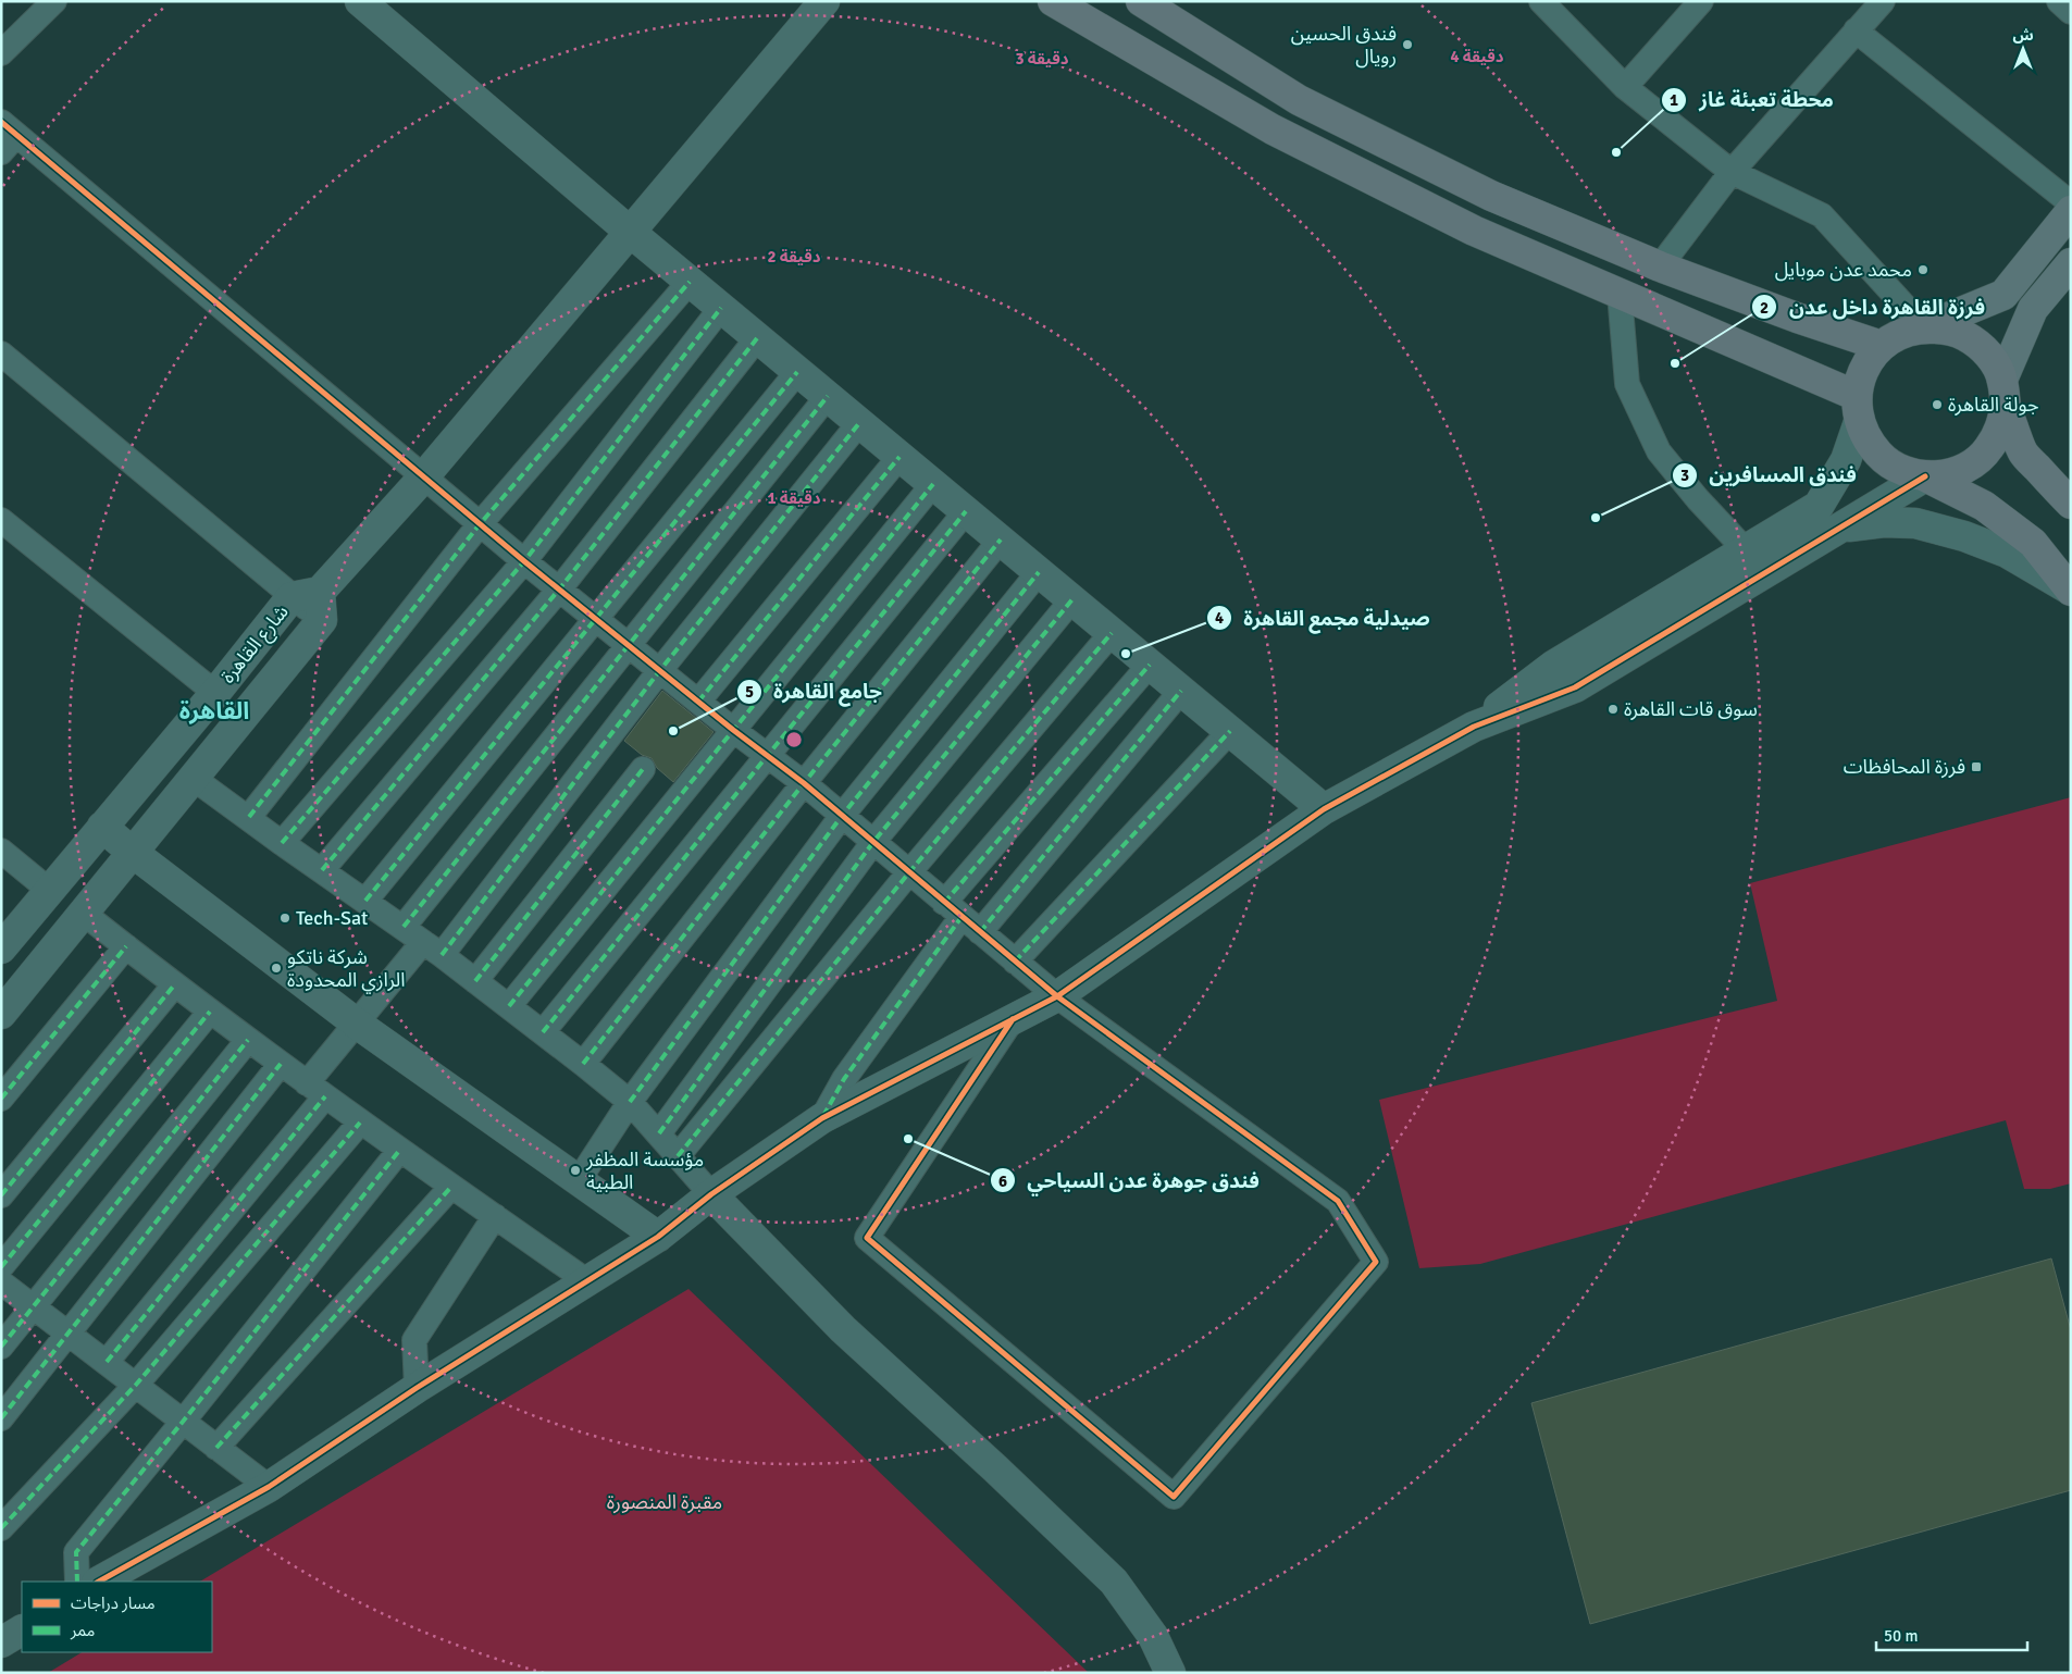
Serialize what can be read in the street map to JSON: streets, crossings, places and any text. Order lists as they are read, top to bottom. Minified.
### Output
{"streets":{"street":["شارع القاهرة"]},"districts":["القاهرة"],"parks":["مقبرة المنصورة"],"places":{"other":["فندق الحسين رويال","محطة تعبئة غاز","محمد عدن موبايل","فرزة القاهرة داخل عدن","جولة القاهرة","فندق المسافرين","صيدلية مجمع القاهرة","سوق قات القاهرة","جامع القاهرة","Tech-Sat","شركة ناتكو الرازي المحدودة","فندق جوهرة عدن السياحي","مؤسسة المظفر الطبية"],"transit":["فرزة المحافظات"]},"legend":["مسار دراجات","ممر"],"scale_bar":"50 m","north":"top","rings":["4 دقيقة","3 دقيقة","2 دقيقة","1 دقيقة"]}
